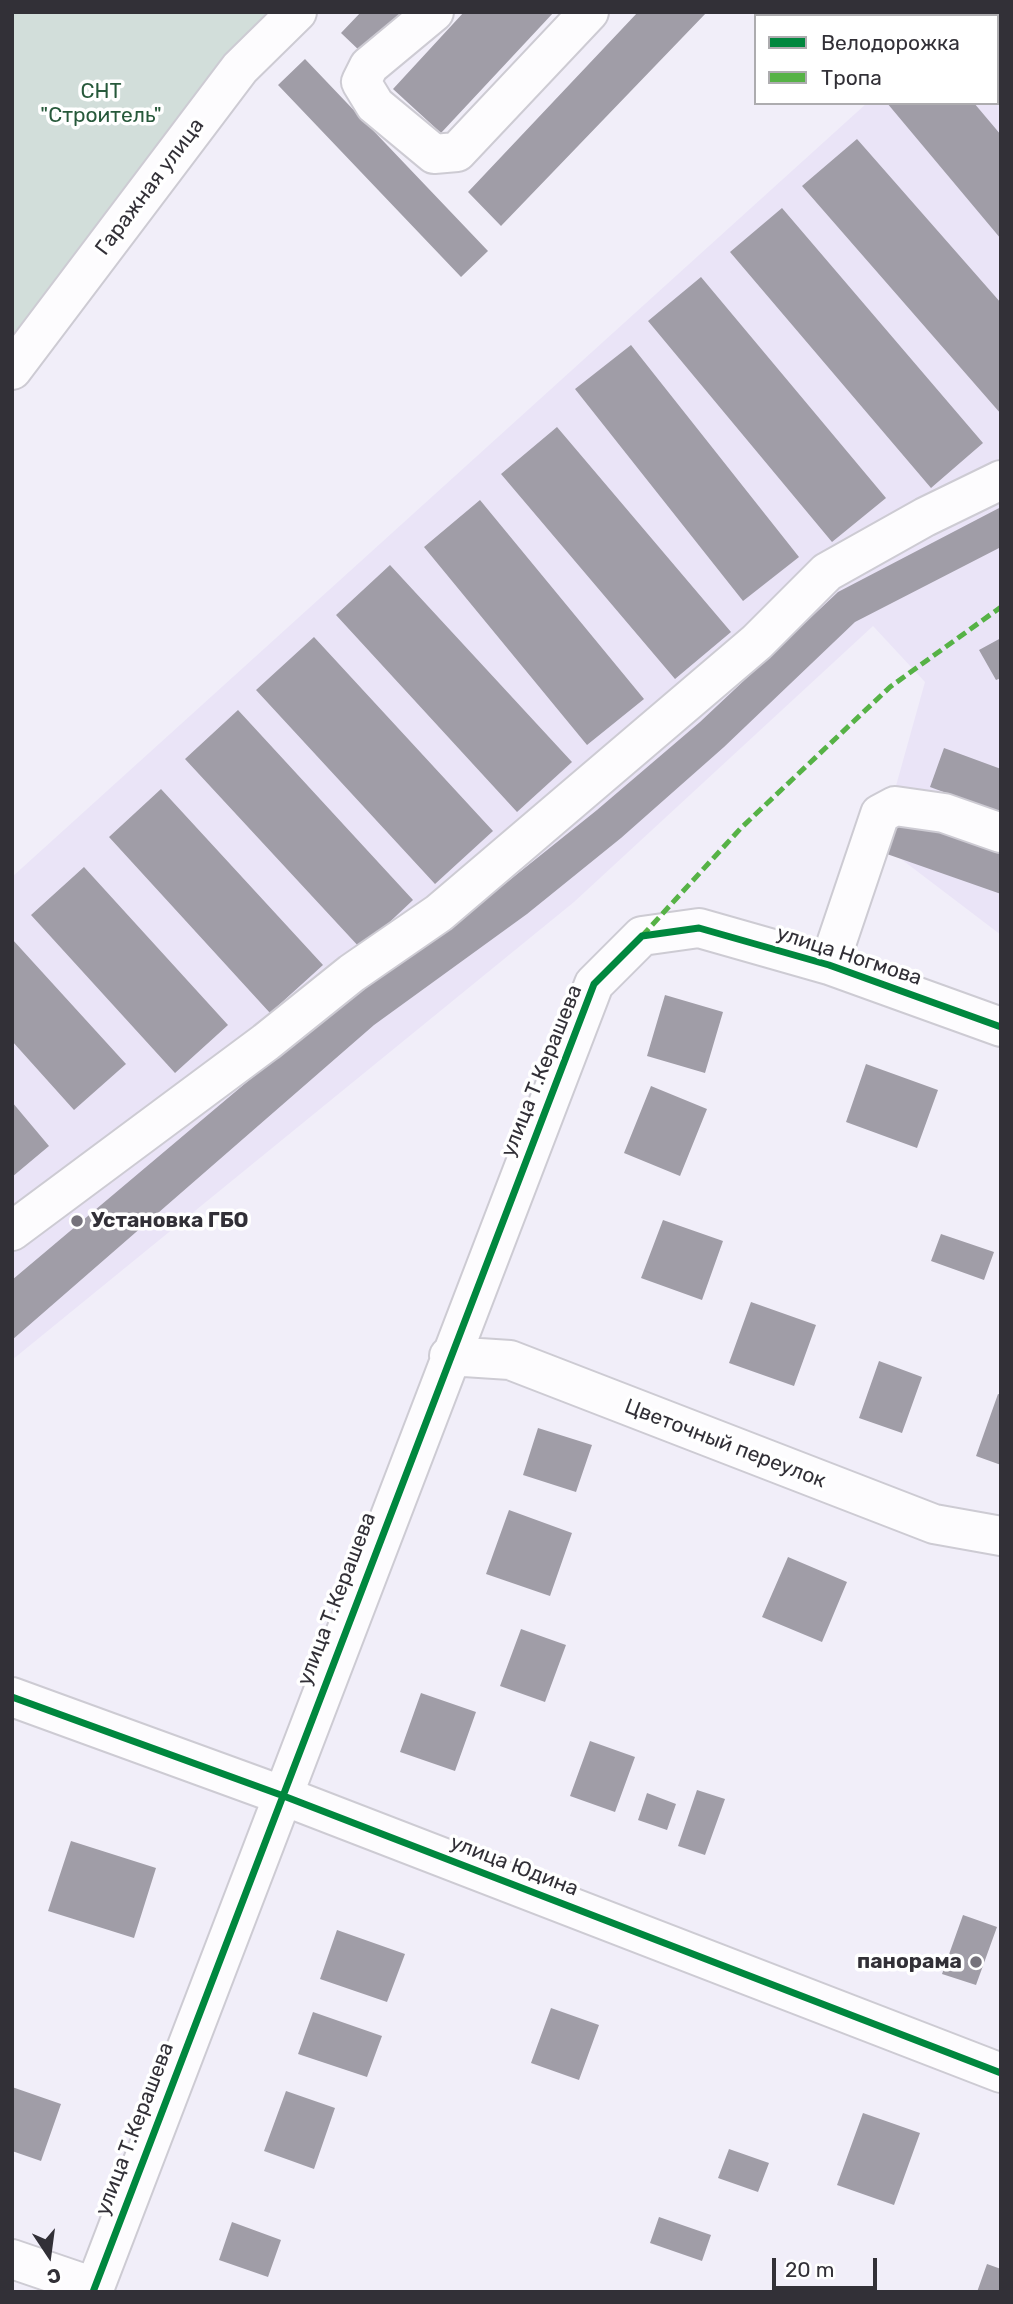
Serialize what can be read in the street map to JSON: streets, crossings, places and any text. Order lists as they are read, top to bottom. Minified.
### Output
{"streets":{"street":["Гаражная улица","улица Ногмова","улица Т.Керашева","Цветочный переулок","улица Юдина"]},"crossings":[["улица Ногмова","улица Т.Керашева"],["улица Т.Керашева","Цветочный переулок"],["улица Т.Керашева","улица Юдина"]],"parks":["СНТ \"Строитель\""],"places":["Установка ГБО","панорама"],"legend":["Велодорожка","Тропа"],"scale_bar":"20 m","north":"bottom"}
